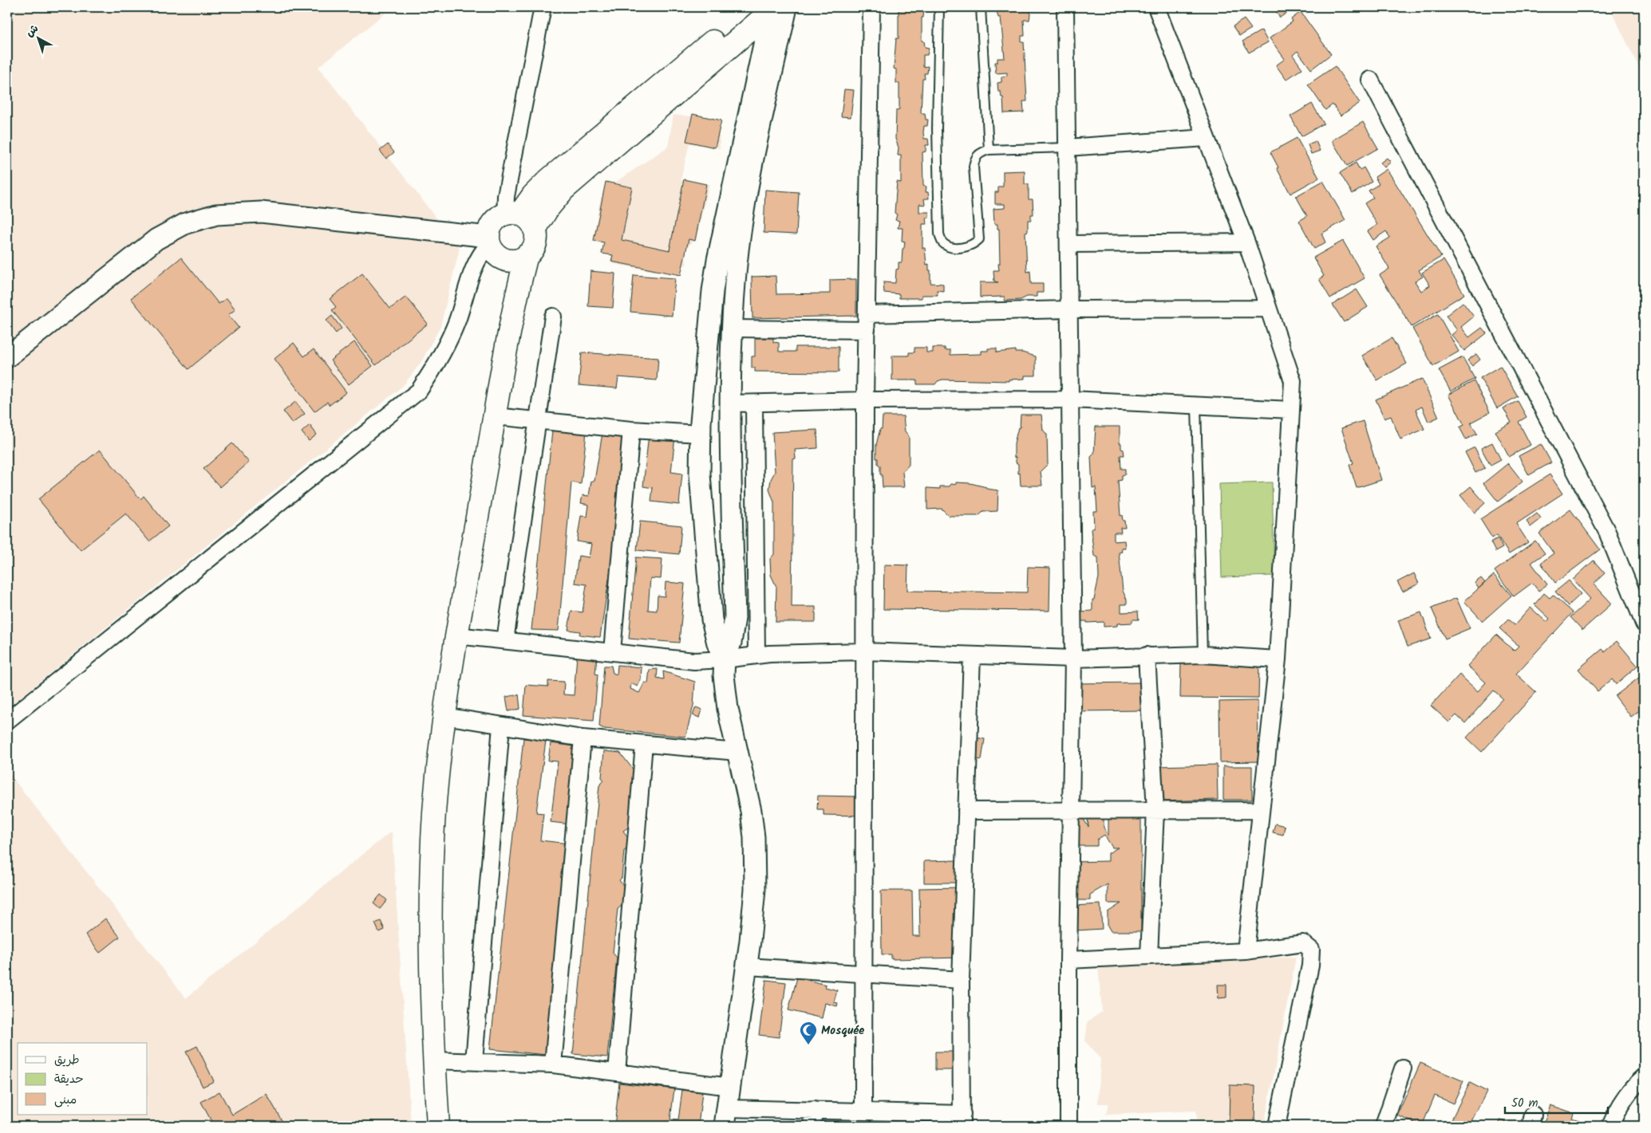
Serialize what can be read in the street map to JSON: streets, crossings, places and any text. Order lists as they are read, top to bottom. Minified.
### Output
{"places":{"mosque":["Mosquée"]},"legend":["طريق","حديقة","مبنى"],"scale_bar":"50 m","north":"top left"}
